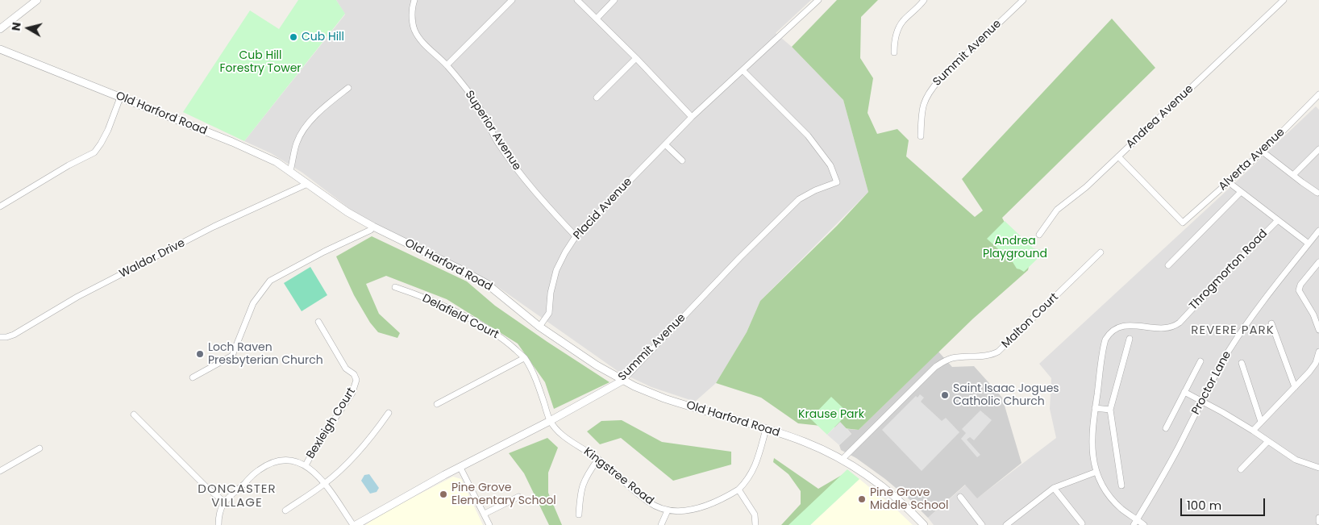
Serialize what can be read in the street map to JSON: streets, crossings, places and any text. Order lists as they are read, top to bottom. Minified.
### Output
{"streets":{"street":["Summit Avenue","Old Harford Road","Andrea Avenue","Superior Avenue","Alverta Avenue","Placid Avenue","Waldor Drive","Throgmorton Road","Delafield Court","Malton Court","Proctor Lane","Bexleigh Court","Kingstree Road"]},"crossings":[["Summit Avenue","Old Harford Road"],["Summit Avenue","Placid Avenue"],["Summit Avenue","Delafield Court"],["Summit Avenue","Kingstree Road"],["Old Harford Road","Placid Avenue"],["Old Harford Road","Waldor Drive"],["Old Harford Road","Malton Court"],["Old Harford Road","Kingstree Road"],["Andrea Avenue","Alverta Avenue"],["Superior Avenue","Placid Avenue"],["Throgmorton Road","Proctor Lane"],["Delafield Court","Kingstree Road"]],"districts":["REVERE PARK","DONCASTER VILLAGE"],"parks":["Cub Hill Forestry Tower","Andrea Playground","Krause Park"],"places":["Cub Hill","Loch Raven Presbyterian Church","Saint Isaac Jogues Catholic Church","Pine Grove Elementary School","Pine Grove Middle School"],"scale_bar":"100 m","north":"left"}
